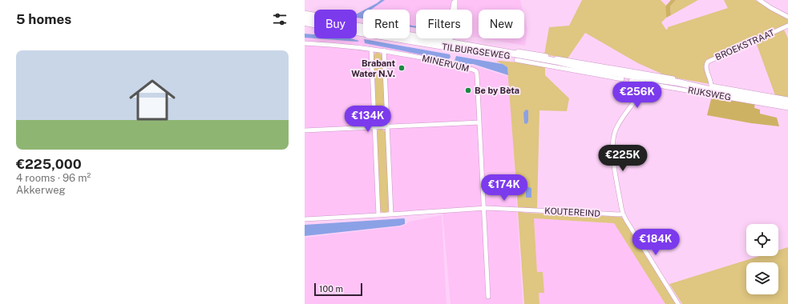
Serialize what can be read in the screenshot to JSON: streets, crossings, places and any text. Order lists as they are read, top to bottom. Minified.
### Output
{"streets":{"main road":["TILBURGSEWEG","RIJKSWEG"],"street":["BROEKSTRAAT","MINERVUM","KOUTEREIND"]},"crossings":[["BROEKSTRAAT","RIJKSWEG"],["TILBURGSEWEG","RIJKSWEG"],["MINERVUM","KOUTEREIND"]],"places":["Brabant Water N.V.","Be by Bèta"],"scale_bar":"100 m","page":{"heading":"5 homes","chip":["Buy","Rent","Filters","New"],"list":[{"name":"€225,000","note":"4 rooms · 96 m² · Akkerweg"}],"price":["€256K","€134K","€225K","€174K","€184K"],"scale":"100 m"}}
